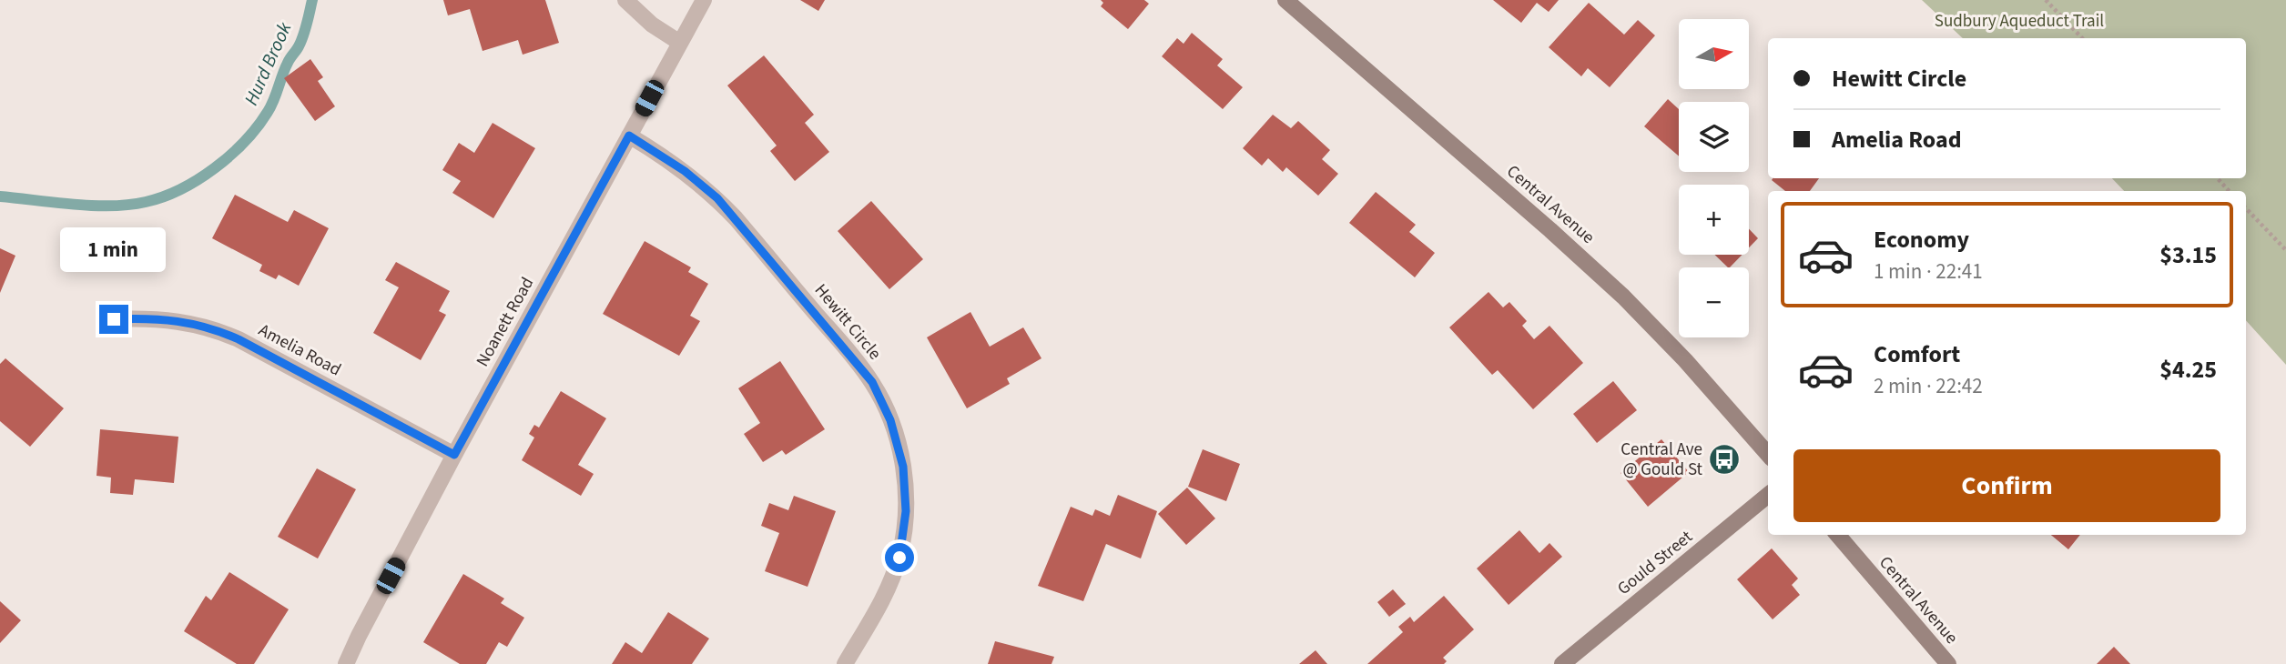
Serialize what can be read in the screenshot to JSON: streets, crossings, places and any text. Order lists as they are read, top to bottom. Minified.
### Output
{"streets":{"main road":["Central Avenue","Gould Street"],"street":["Noanett Road","Hewitt Circle","Amelia Road"]},"crossings":[["Noanett Road","Hewitt Circle"],["Noanett Road","Amelia Road"]],"water":["Hurd Brook"],"parks":["Sudbury Aqueduct Trail"],"places":{"bus stop":["Central Ave @ Gould St"]},"north":"right","page":{"map_buttons":["+","−"],"banner":["Hewitt Circle","Amelia Road"],"list":[{"name":"Economy","note":"1 min · 22:41","value":"$3.15"},{"name":"Comfort","note":"2 min · 22:42","value":"$4.25"}],"bubble":"1 min","buttons":"Confirm"}}
